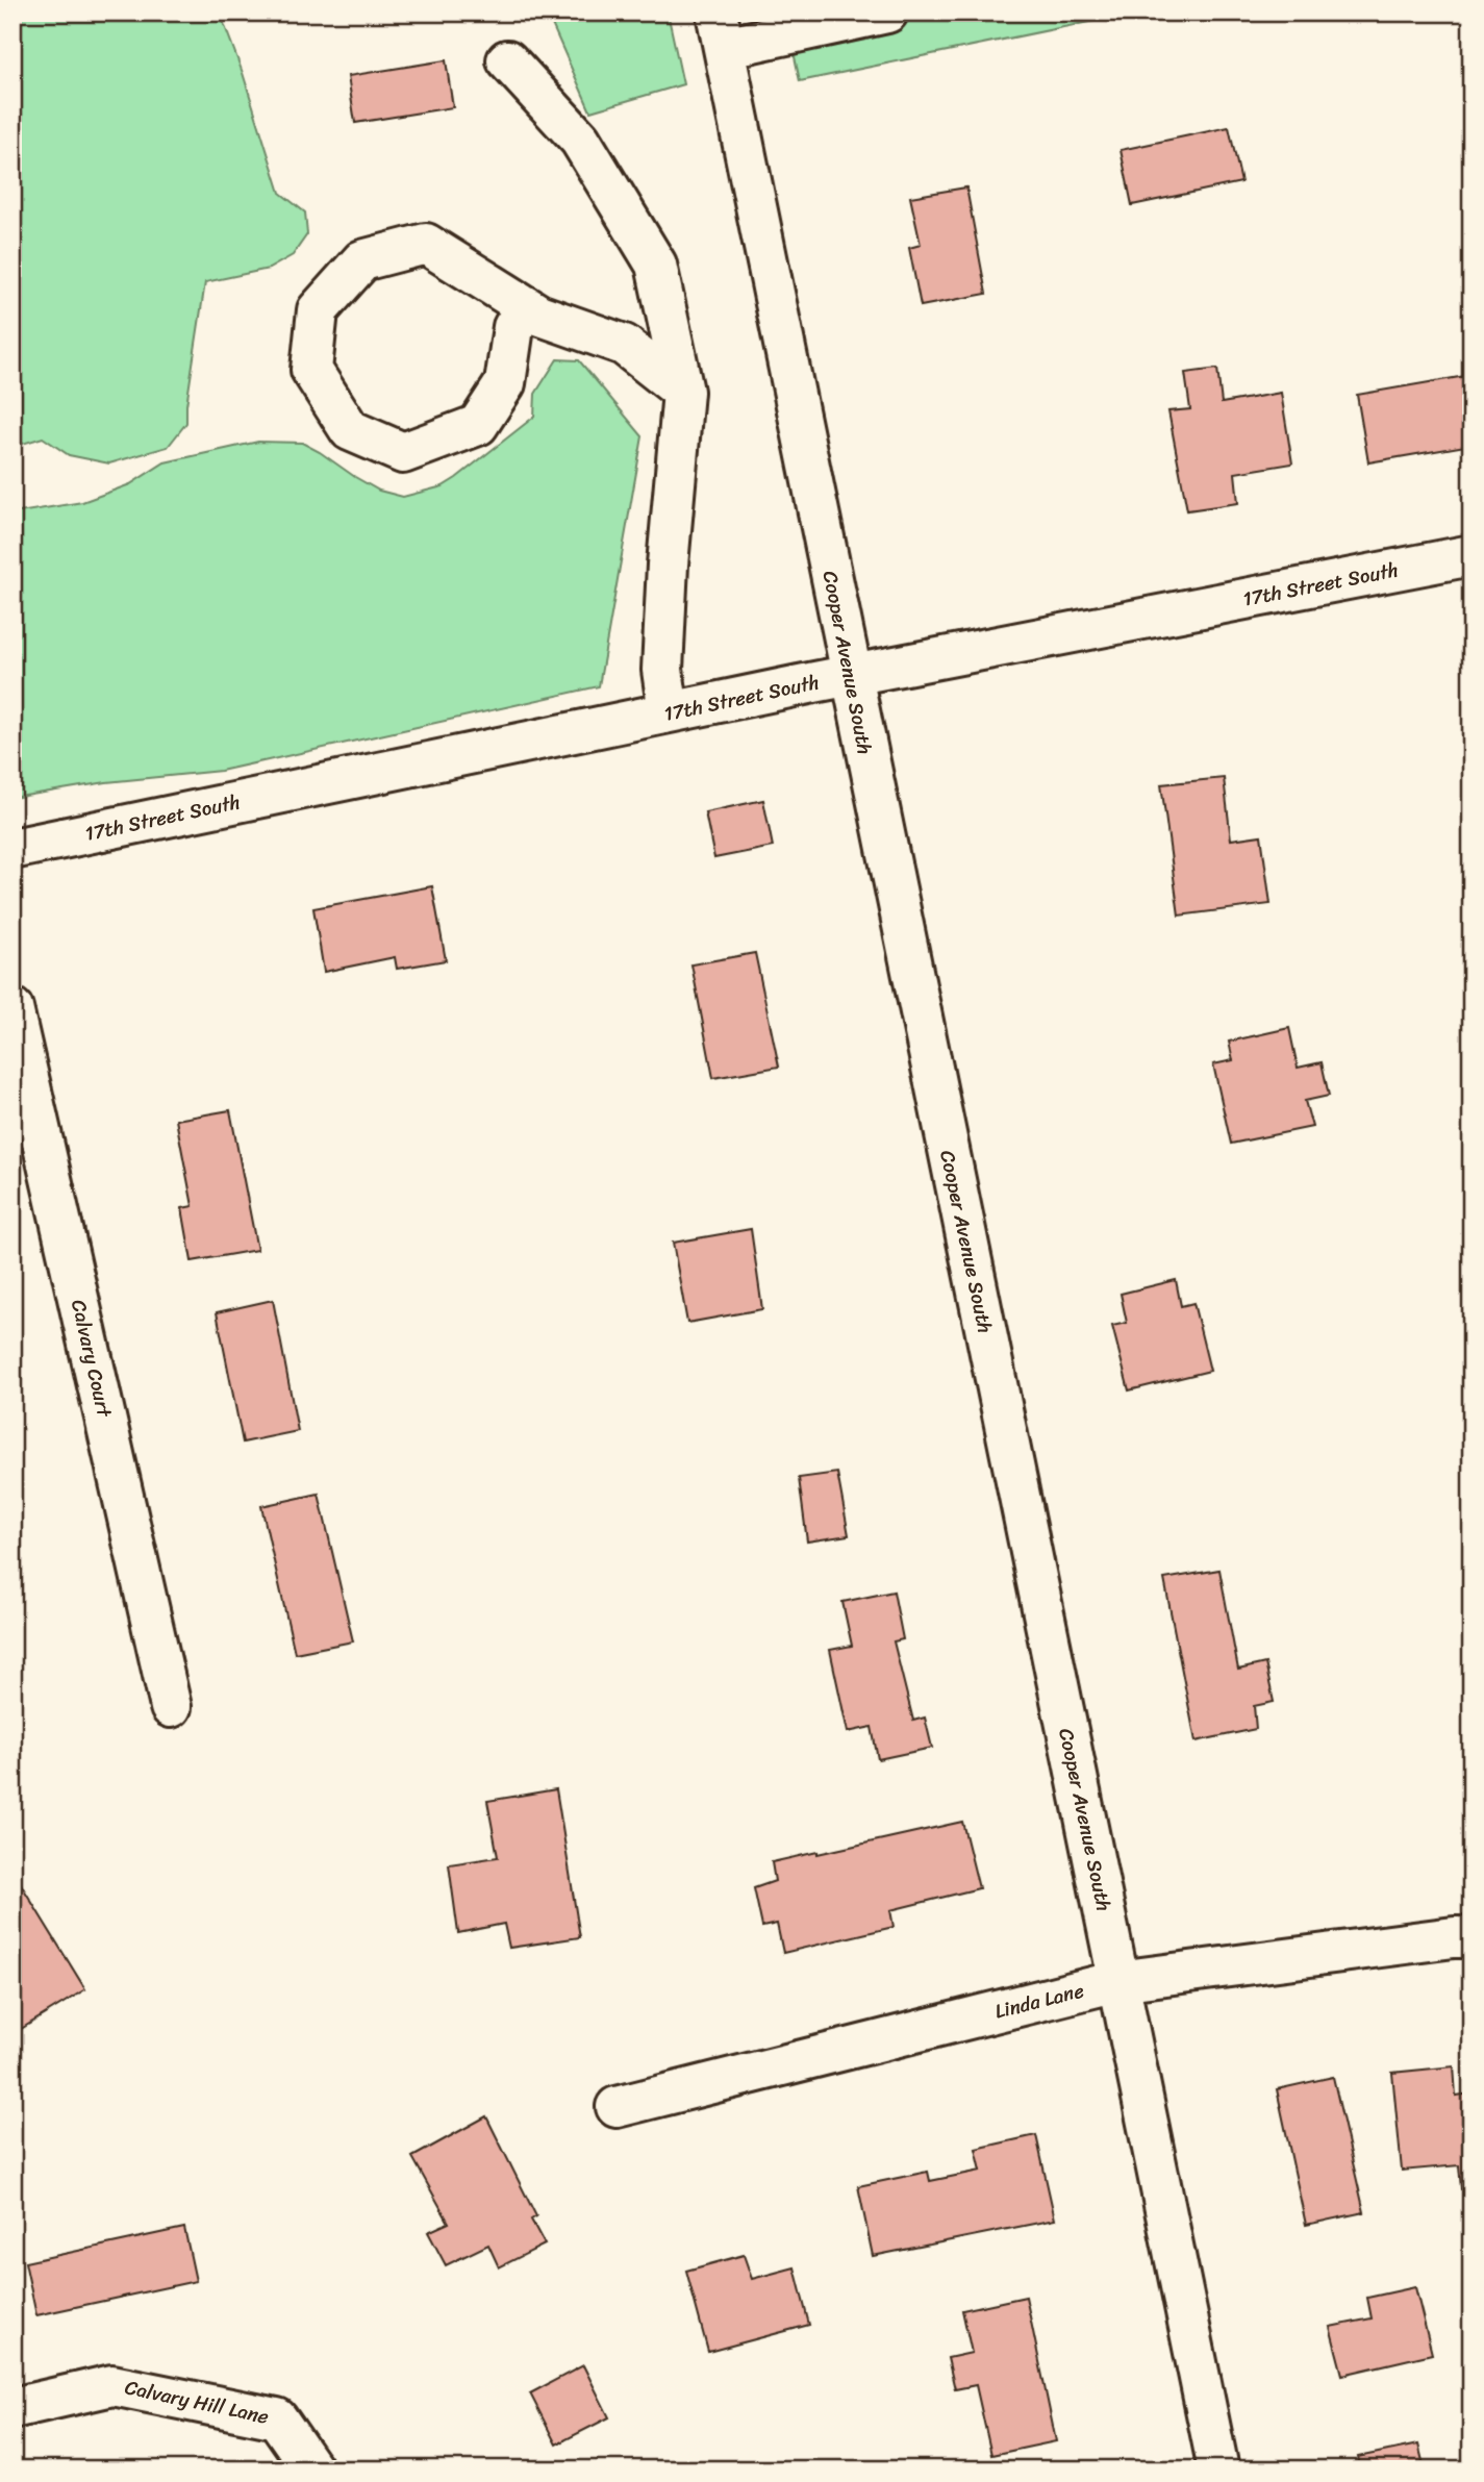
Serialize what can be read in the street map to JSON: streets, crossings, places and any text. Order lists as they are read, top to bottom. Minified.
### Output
{"streets":{"street":["17th Street South","Cooper Avenue South","Calvary Court","Linda Lane","Calvary Hill Lane"]},"crossings":[["17th Street South","Cooper Avenue South"],["Cooper Avenue South","Linda Lane"]]}
